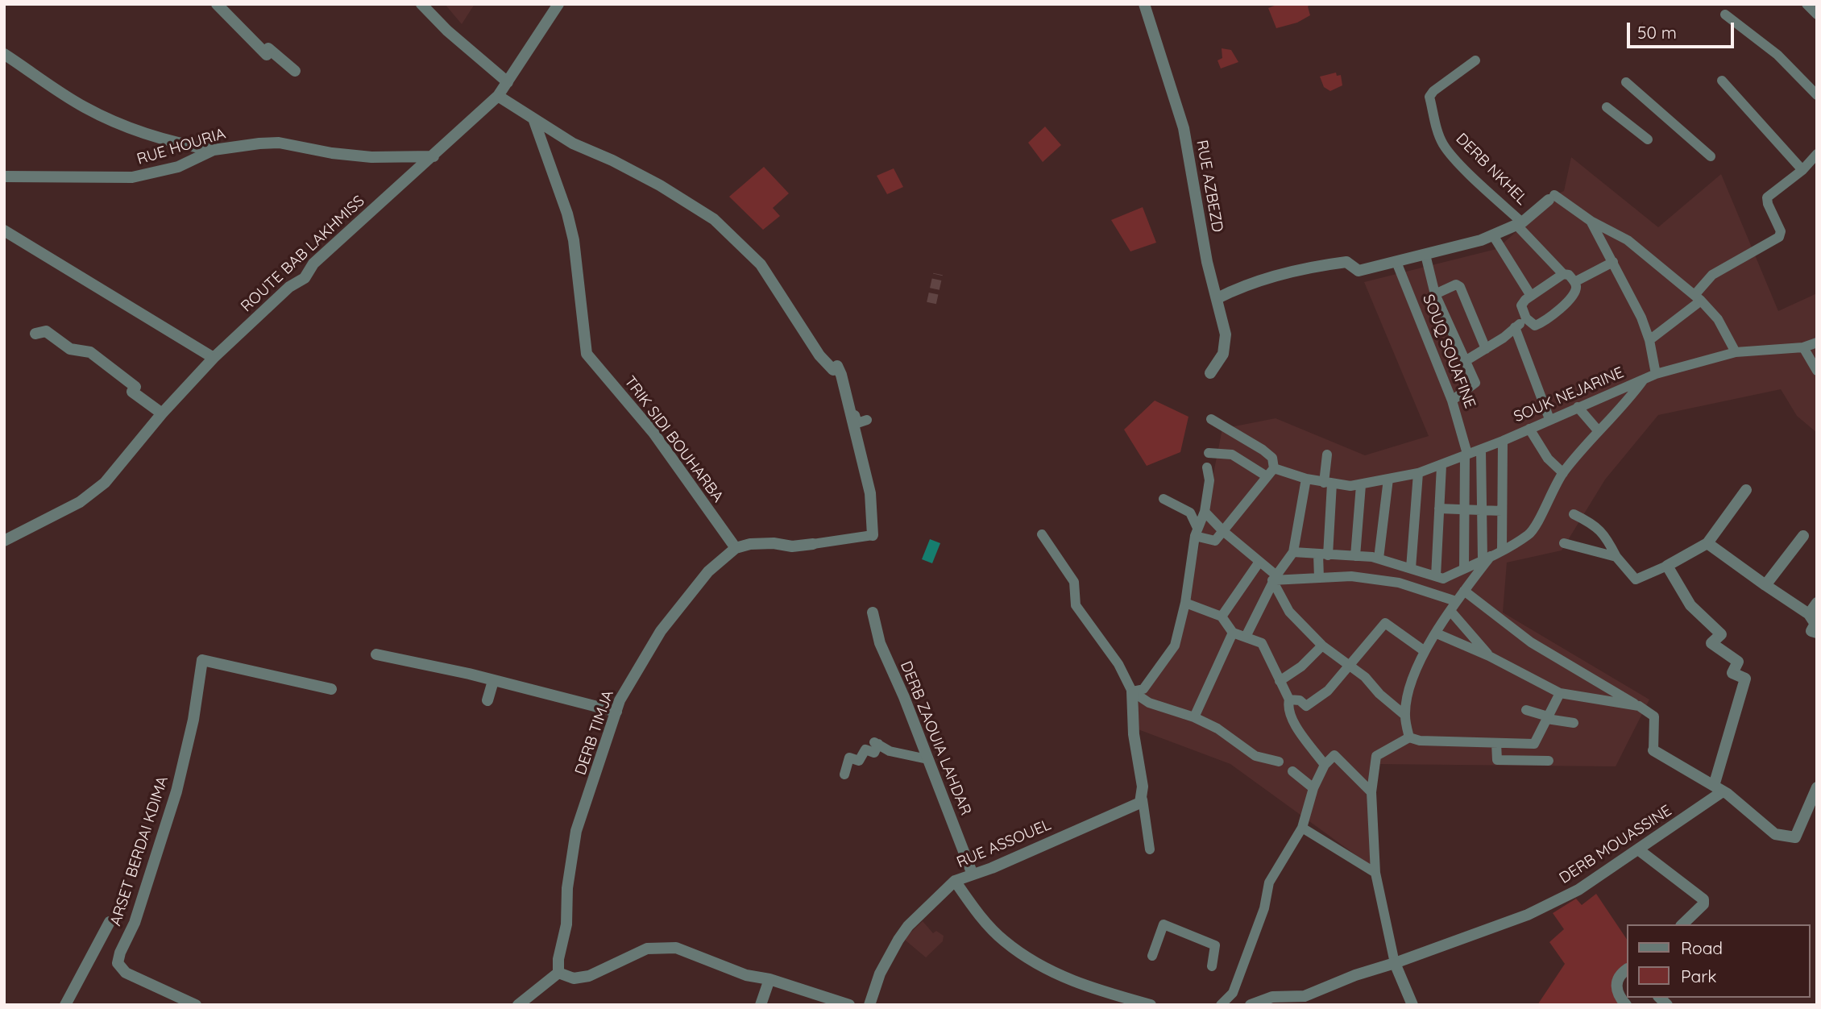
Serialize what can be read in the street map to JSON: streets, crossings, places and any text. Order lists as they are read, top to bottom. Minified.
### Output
{"streets":{"street":["RUE HOURIA","DERB NKHEL","RUE AZBEZD","ROUTE BAB LAKHMISS","SOUQ SOUAFINE","SOUK NEJARINE","TRIK SIDI BOUHARBA","DERB TIMJA","DERB ZAOUIA LAHDAR","RUE ASSOUEL","DERB MOUASSINE","ARSET BERDAI KDIMA"]},"crossings":[["RUE HOURIA","ROUTE BAB LAKHMISS"],["SOUQ SOUAFINE","SOUK NEJARINE"],["TRIK SIDI BOUHARBA","DERB TIMJA"],["DERB ZAOUIA LAHDAR","RUE ASSOUEL"]],"legend":["Road","Park"],"scale_bar":"50 m"}
